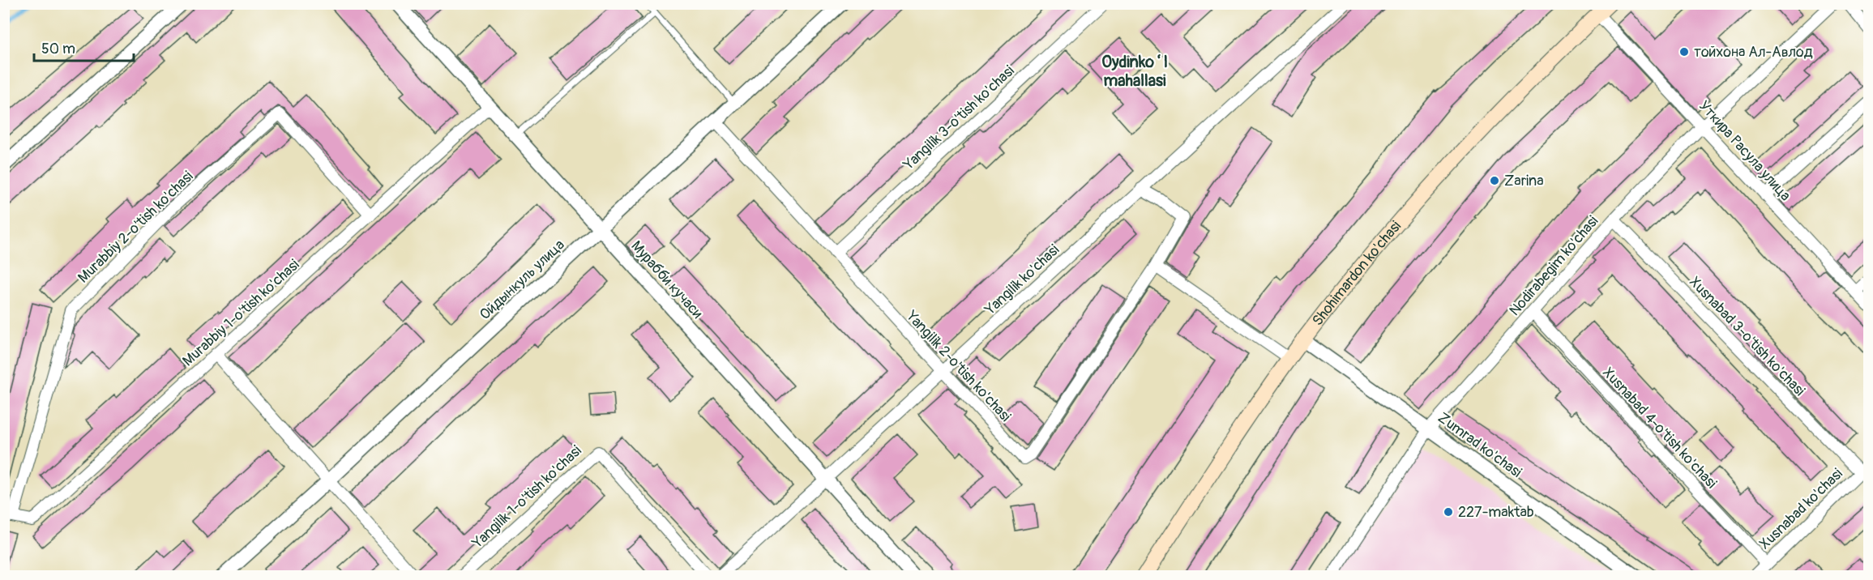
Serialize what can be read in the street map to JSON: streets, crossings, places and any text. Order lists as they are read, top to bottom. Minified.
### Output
{"streets":{"main road":["Shohimardon ko'chasi"],"street":["Yangilik 3-o'tish ko'chasi","Уткира Расула улица","Murabbiy 2-o'tish ko'chasi","Nodirabegim ko'chasi","Ойдынкуль улица","Мурабби кучаси","Yangilik ko'chasi","Murabbiy 1-o'tish ko'chasi","Xusnabad 3-o'tish ko'chasi","Yangilik 2-o'tish ko'chasi","Xusnabad 4-o'tish ko'chasi","Zumrad ko'chasi","Yangilik 1-o'tish ko'chasi","Xusnabad ko'chasi"]},"crossings":[["Yangilik 3-o'tish ko'chasi","Yangilik 2-o'tish ko'chasi"],["Уткира Расула улица","Nodirabegim ko'chasi"],["Уткира Расула улица","Shohimardon ko'chasi"],["Murabbiy 2-o'tish ko'chasi","Murabbiy 1-o'tish ko'chasi"],["Nodirabegim ko'chasi","Xusnabad 3-o'tish ko'chasi"],["Nodirabegim ko'chasi","Xusnabad 4-o'tish ko'chasi"],["Nodirabegim ko'chasi","Zumrad ko'chasi"],["Shohimardon ko'chasi","Zumrad ko'chasi"],["Ойдынкуль улица","Мурабби кучаси"],["Ойдынкуль улица","Yangilik 2-o'tish ko'chasi"],["Мурабби кучаси","Yangilik ko'chasi"],["Мурабби кучаси","Murabbiy 1-o'tish ko'chasi"],["Yangilik ko'chasi","Yangilik 2-o'tish ko'chasi"],["Xusnabad 3-o'tish ko'chasi","Xusnabad ko'chasi"],["Xusnabad 4-o'tish ko'chasi","Xusnabad ko'chasi"]],"districts":["Oydinkoʻl mahallasi"],"places":["тойхона Ал-Авлод","Zarina","227-maktab"],"scale_bar":"50 m"}
